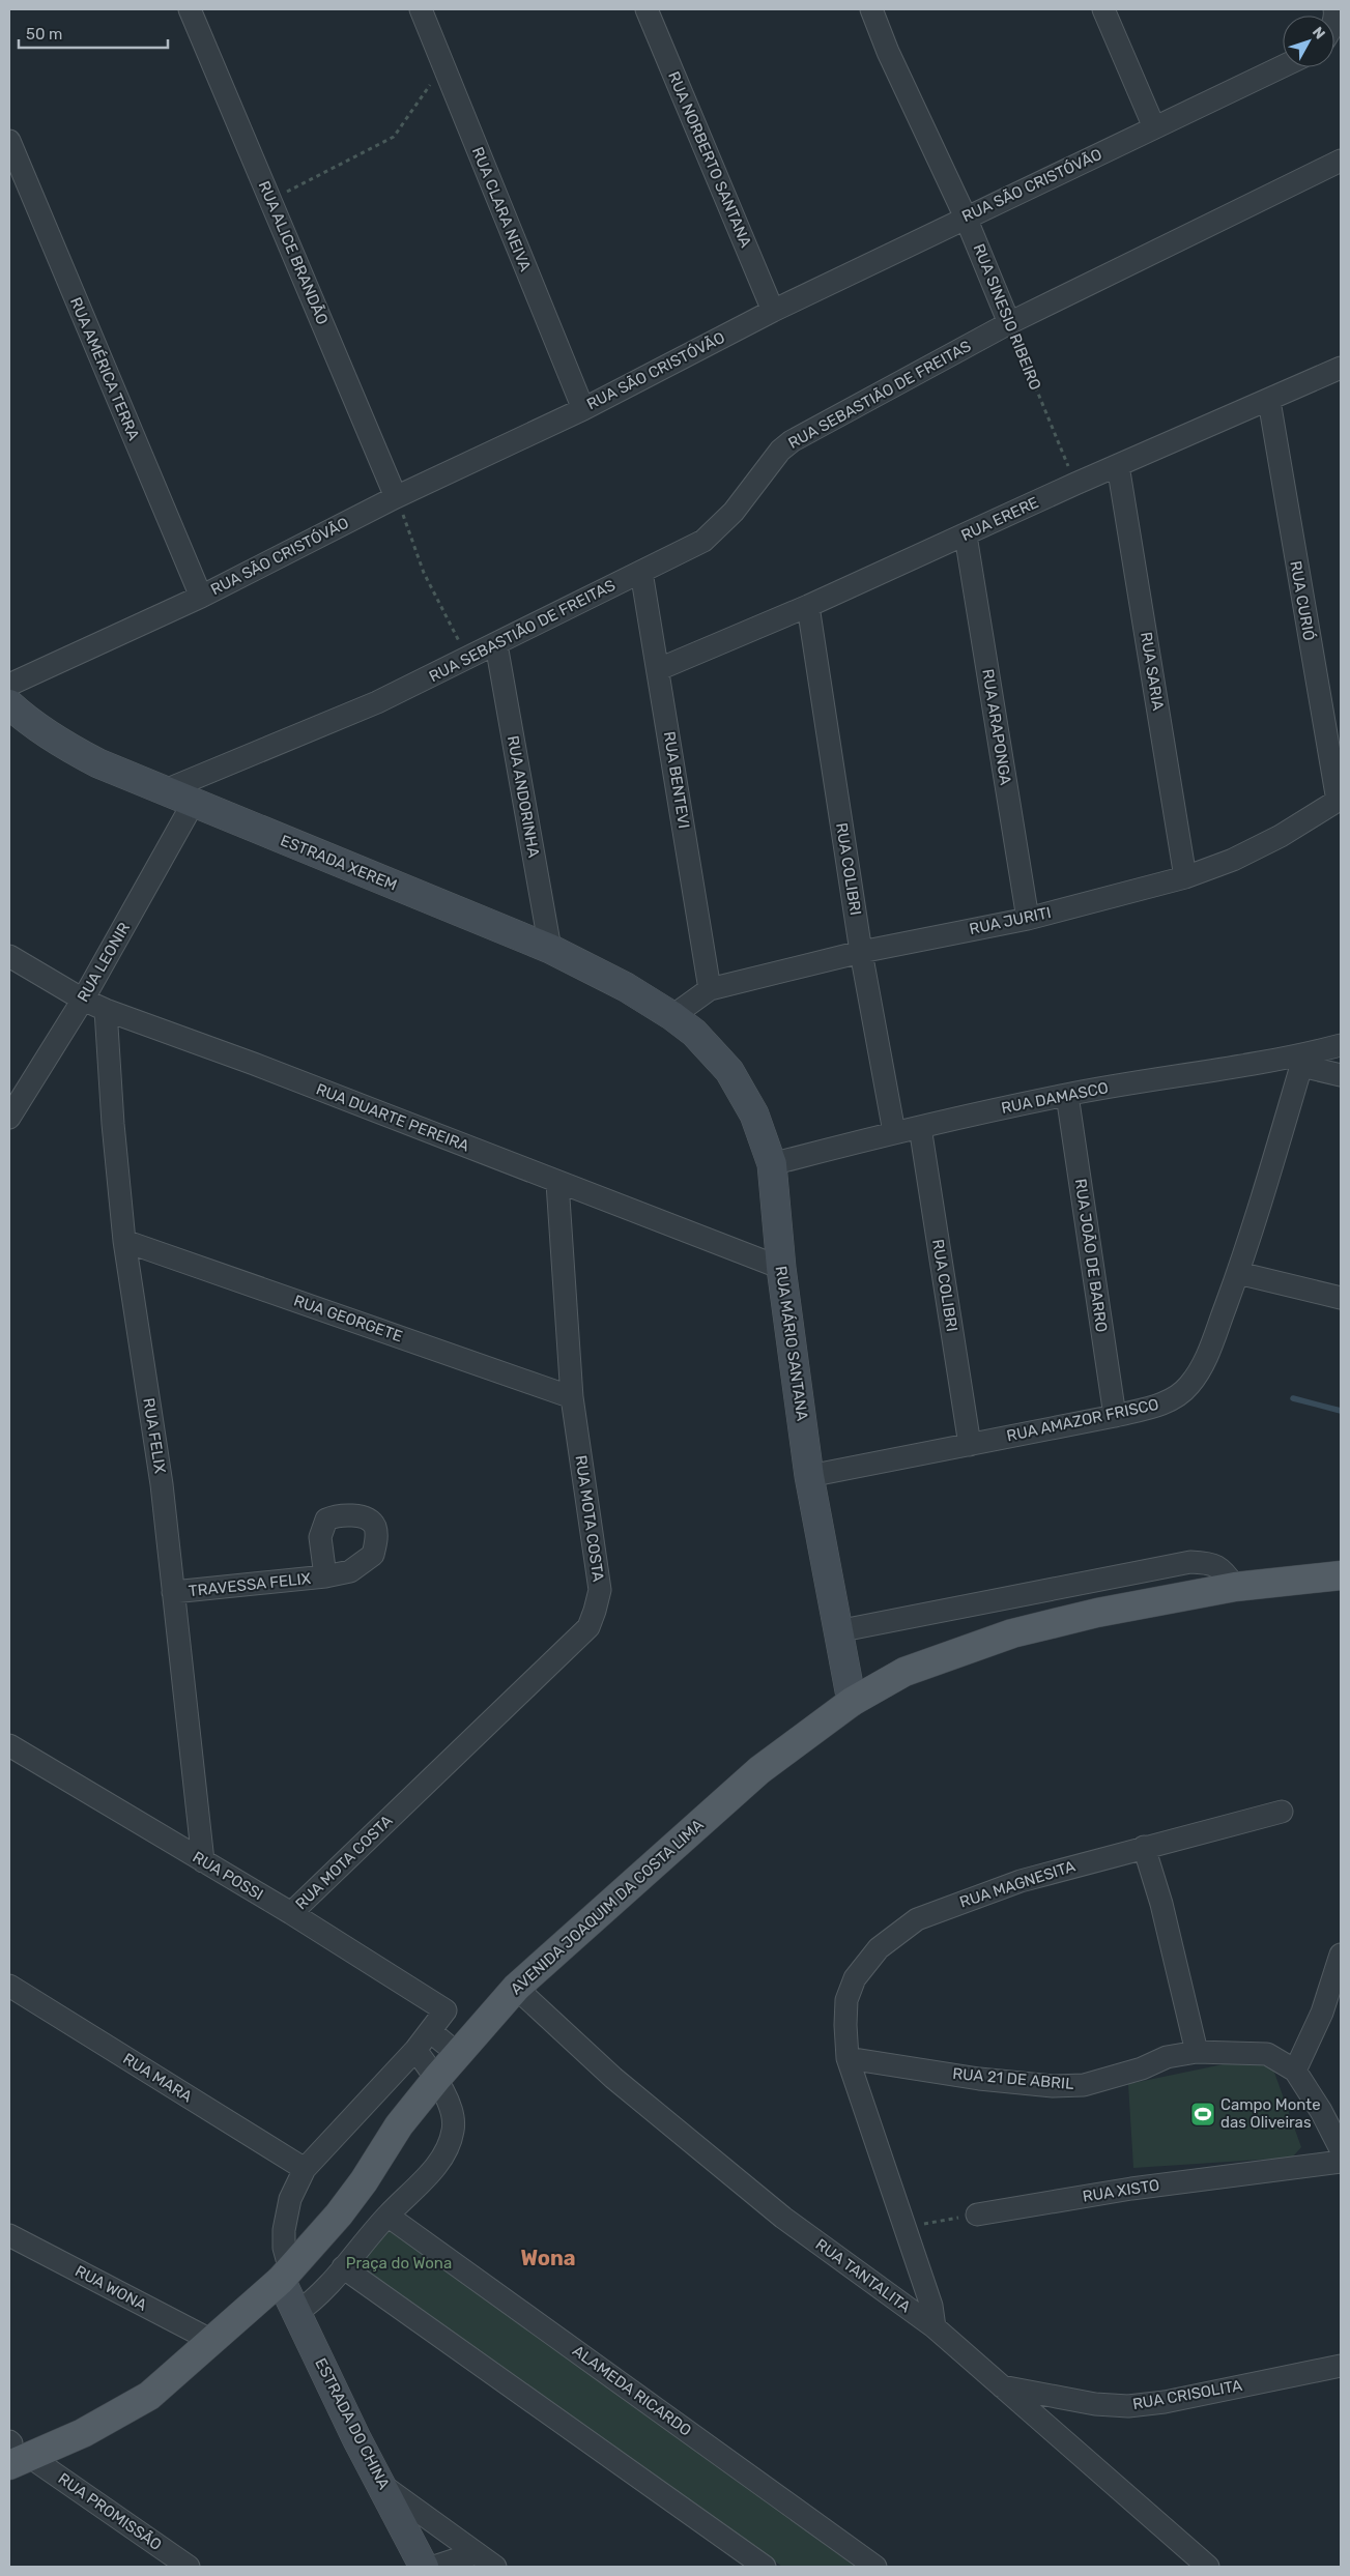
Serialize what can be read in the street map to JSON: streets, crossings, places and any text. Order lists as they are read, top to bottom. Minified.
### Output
{"streets":{"main road":["AVENIDA JOAQUIM DA COSTA LIMA"],"street":["RUA NORBERTO SANTANA","RUA SÃO CRISTÓVÃO","RUA CLARA NEIVA","RUA ALICE BRANDÃO","RUA SINESIO RIBEIRO","RUA AMÉRICA TERRA","RUA SEBASTIÃO DE FREITAS","RUA ERERE","RUA CURIÓ","RUA SARIA","RUA ARAPONGA","RUA BENTEVI","RUA ANDORINHA","ESTRADA XEREM","RUA COLIBRI","RUA JURITI","RUA LEONIR","RUA DAMASCO","RUA DUARTE PEREIRA","RUA JOĀO DE BARRO","RUA GEORGETE","RUA MÁRIO SANTANA","RUA AMAZOR FRISCO","RUA FELIX","RUA MOTA COSTA","TRAVESSA FELIX","RUA POSSI","RUA MAGNESITA","RUA MARA","RUA 21 DE ABRIL","RUA XISTO","RUA TANTALITA","RUA WONA","ALAMEDA RICARDO","RUA CRISOLITA","ESTRADA DO CHINA","RUA PROMISSÃO"]},"crossings":[["RUA NORBERTO SANTANA","RUA SÃO CRISTÓVÃO"],["RUA SÃO CRISTÓVÃO","RUA CLARA NEIVA"],["RUA SÃO CRISTÓVÃO","RUA ALICE BRANDÃO"],["RUA SÃO CRISTÓVÃO","RUA SINESIO RIBEIRO"],["RUA SÃO CRISTÓVÃO","RUA AMÉRICA TERRA"],["RUA SINESIO RIBEIRO","RUA SEBASTIÃO DE FREITAS"],["RUA SINESIO RIBEIRO","RUA ERERE"],["RUA SEBASTIÃO DE FREITAS","RUA BENTEVI"],["RUA SEBASTIÃO DE FREITAS","RUA ANDORINHA"],["RUA SEBASTIÃO DE FREITAS","ESTRADA XEREM"],["RUA ERERE","RUA CURIÓ"],["RUA ERERE","RUA SARIA"],["RUA ERERE","RUA ARAPONGA"],["RUA ERERE","RUA BENTEVI"],["RUA ERERE","RUA COLIBRI"],["RUA CURIÓ","RUA JURITI"],["RUA SARIA","RUA JURITI"],["RUA ARAPONGA","RUA JURITI"],["RUA BENTEVI","RUA JURITI"],["RUA ANDORINHA","ESTRADA XEREM"],["ESTRADA XEREM","RUA JURITI"],["ESTRADA XEREM","RUA LEONIR"],["ESTRADA XEREM","RUA MÁRIO SANTANA"],["RUA COLIBRI","RUA JURITI"],["RUA COLIBRI","RUA DAMASCO"],["RUA COLIBRI","RUA AMAZOR FRISCO"],["RUA JURITI","RUA MÁRIO SANTANA"],["RUA LEONIR","RUA DUARTE PEREIRA"],["RUA DAMASCO","RUA JOĀO DE BARRO"],["RUA DAMASCO","RUA MÁRIO SANTANA"],["RUA DAMASCO","RUA AMAZOR FRISCO"],["RUA DUARTE PEREIRA","RUA MÁRIO SANTANA"],["RUA DUARTE PEREIRA","RUA FELIX"],["RUA DUARTE PEREIRA","RUA MOTA COSTA"],["RUA JOĀO DE BARRO","RUA AMAZOR FRISCO"],["RUA GEORGETE","RUA FELIX"],["RUA GEORGETE","RUA MOTA COSTA"],["RUA MÁRIO SANTANA","RUA AMAZOR FRISCO"],["RUA MÁRIO SANTANA","AVENIDA JOAQUIM DA COSTA LIMA"],["RUA FELIX","TRAVESSA FELIX"],["RUA FELIX","RUA POSSI"],["RUA MOTA COSTA","RUA POSSI"],["RUA MAGNESITA","RUA 21 DE ABRIL"],["RUA MAGNESITA","RUA TANTALITA"],["AVENIDA JOAQUIM DA COSTA LIMA","RUA TANTALITA"],["AVENIDA JOAQUIM DA COSTA LIMA","RUA WONA"],["AVENIDA JOAQUIM DA COSTA LIMA","ESTRADA DO CHINA"],["AVENIDA JOAQUIM DA COSTA LIMA","RUA PROMISSÃO"],["RUA TANTALITA","RUA CRISOLITA"]],"districts":["Wona"],"parks":["Praça do Wona"],"places":{"sports":["Campo Monte das Oliveiras"]},"scale_bar":"50 m","north":"top right"}
